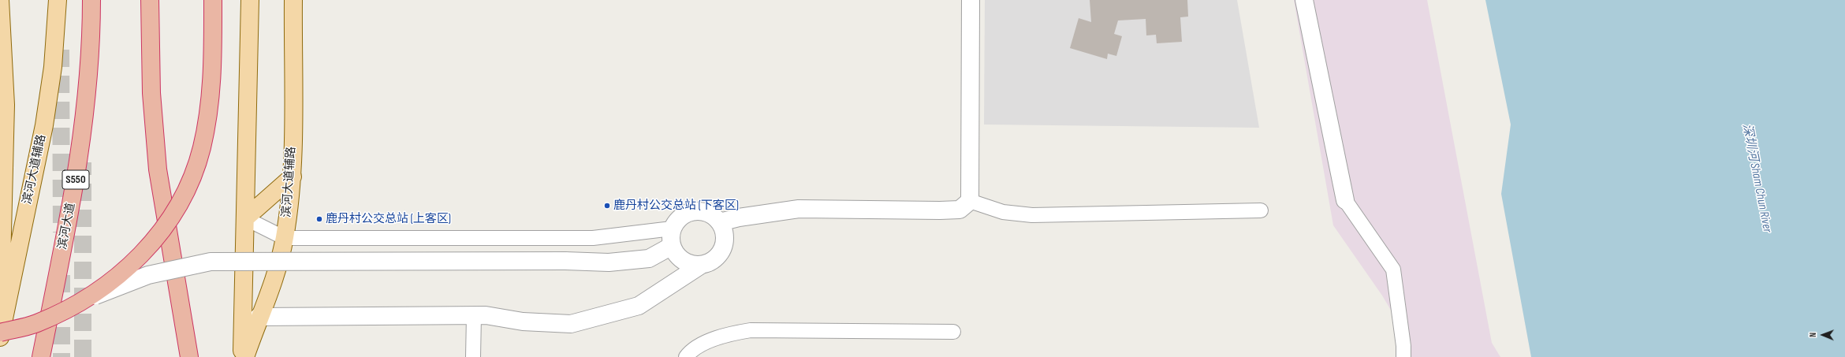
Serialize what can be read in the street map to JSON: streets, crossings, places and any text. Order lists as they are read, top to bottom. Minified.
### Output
{"streets":{"highway":["S550","滨河大道"],"main road":["滨河大道辅路"]},"water":["深圳河 Sham Chun River"],"places":["鹿丹村公交总站 (下客区)","鹿丹村公交总站 (上客区)"],"north":"left"}
